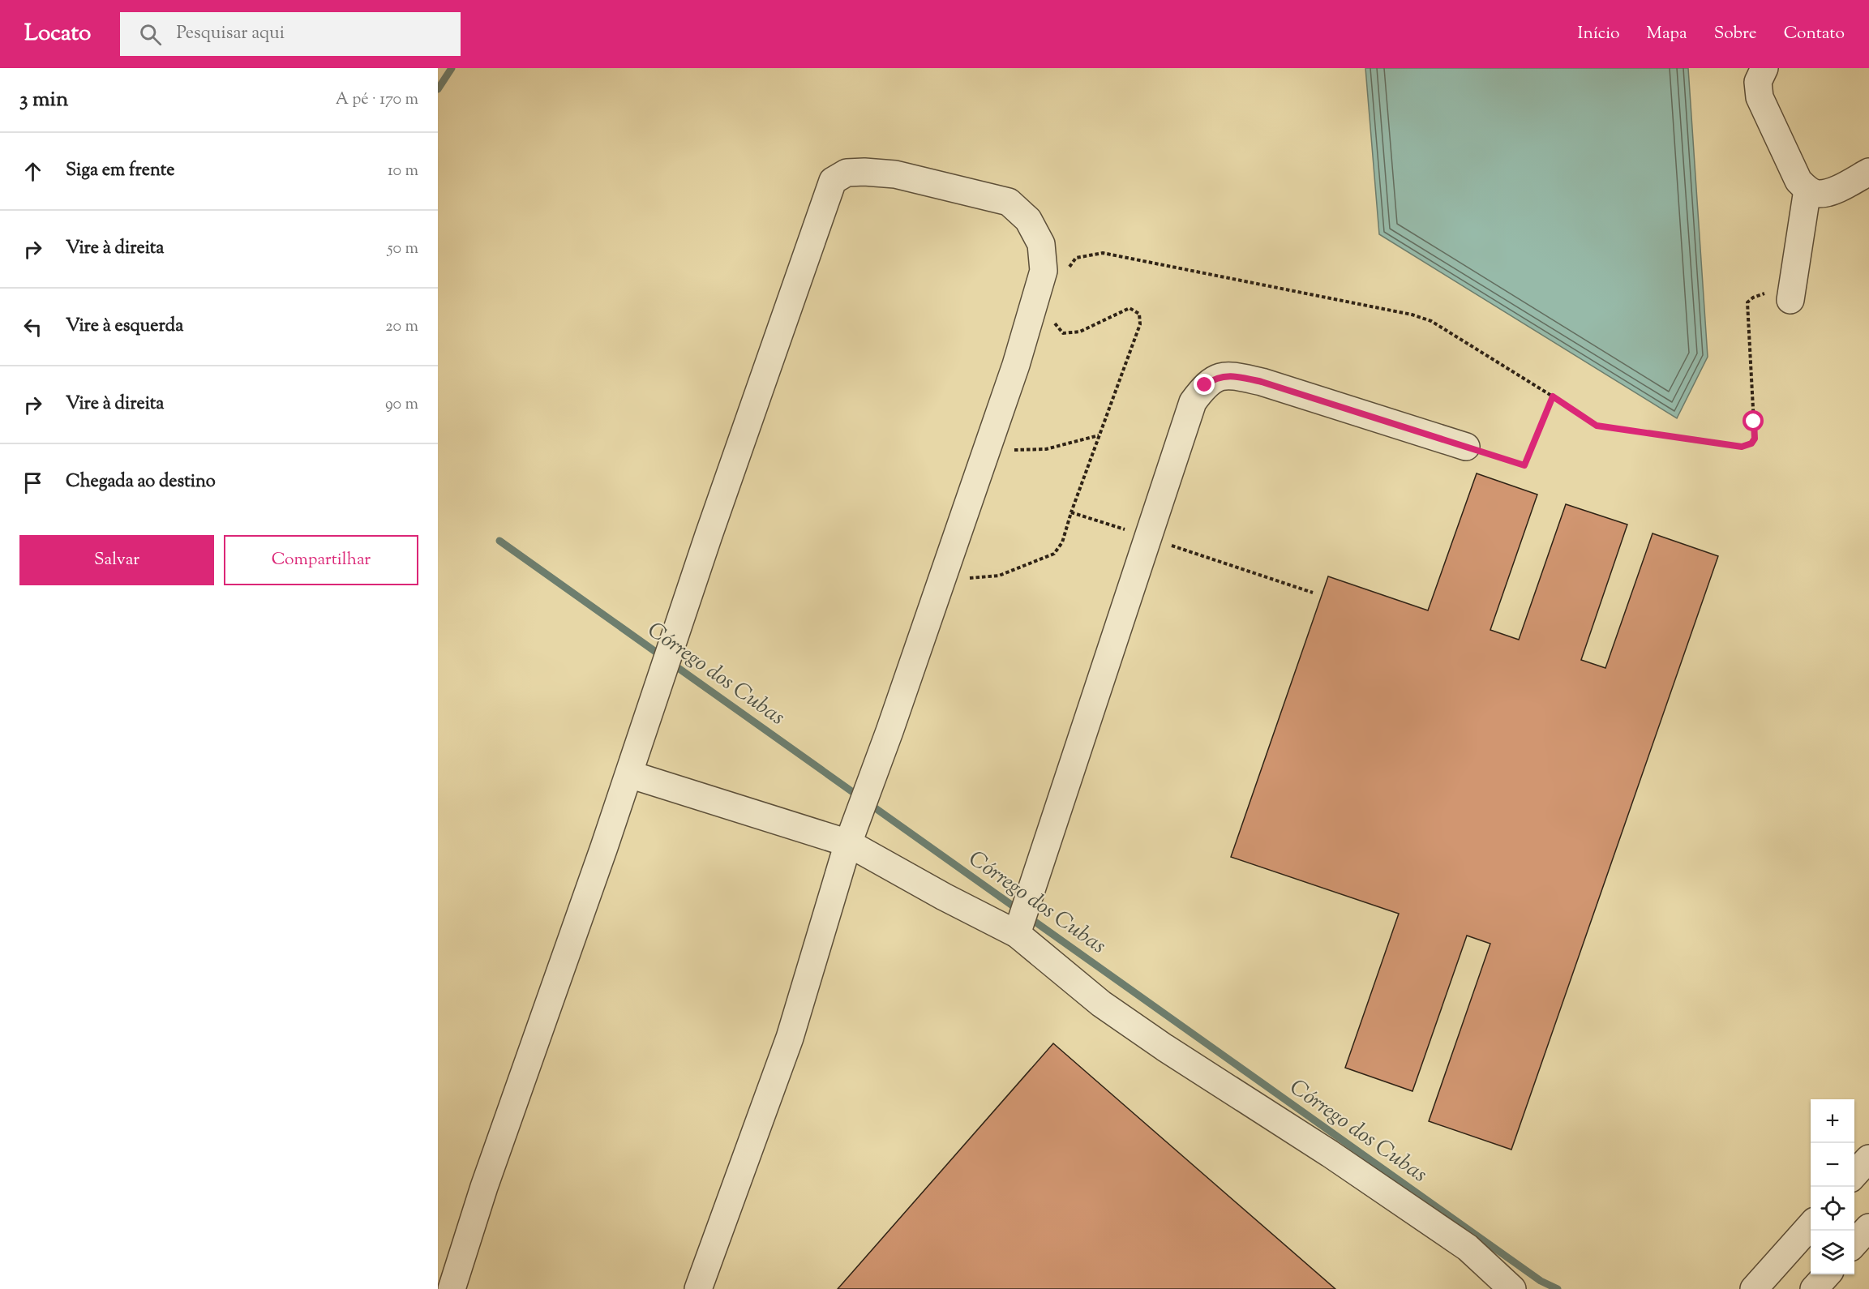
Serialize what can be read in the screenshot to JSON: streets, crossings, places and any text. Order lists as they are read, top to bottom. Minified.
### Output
{"water":["Córrego dos Cubas"],"page":{"header":"Locato","search":"Pesquisar aqui","nav":["Início","Mapa","Sobre","Contato"],"heading":["3 min","A pé · 170 m"],"list":[["Siga em frente","10 m"],["Vire à direita","50 m"],["Vire à esquerda","20 m"],["Vire à direita","90 m"],"Chegada ao destino"],"buttons":["Salvar","Compartilhar"],"map_buttons":["+","−"]}}
